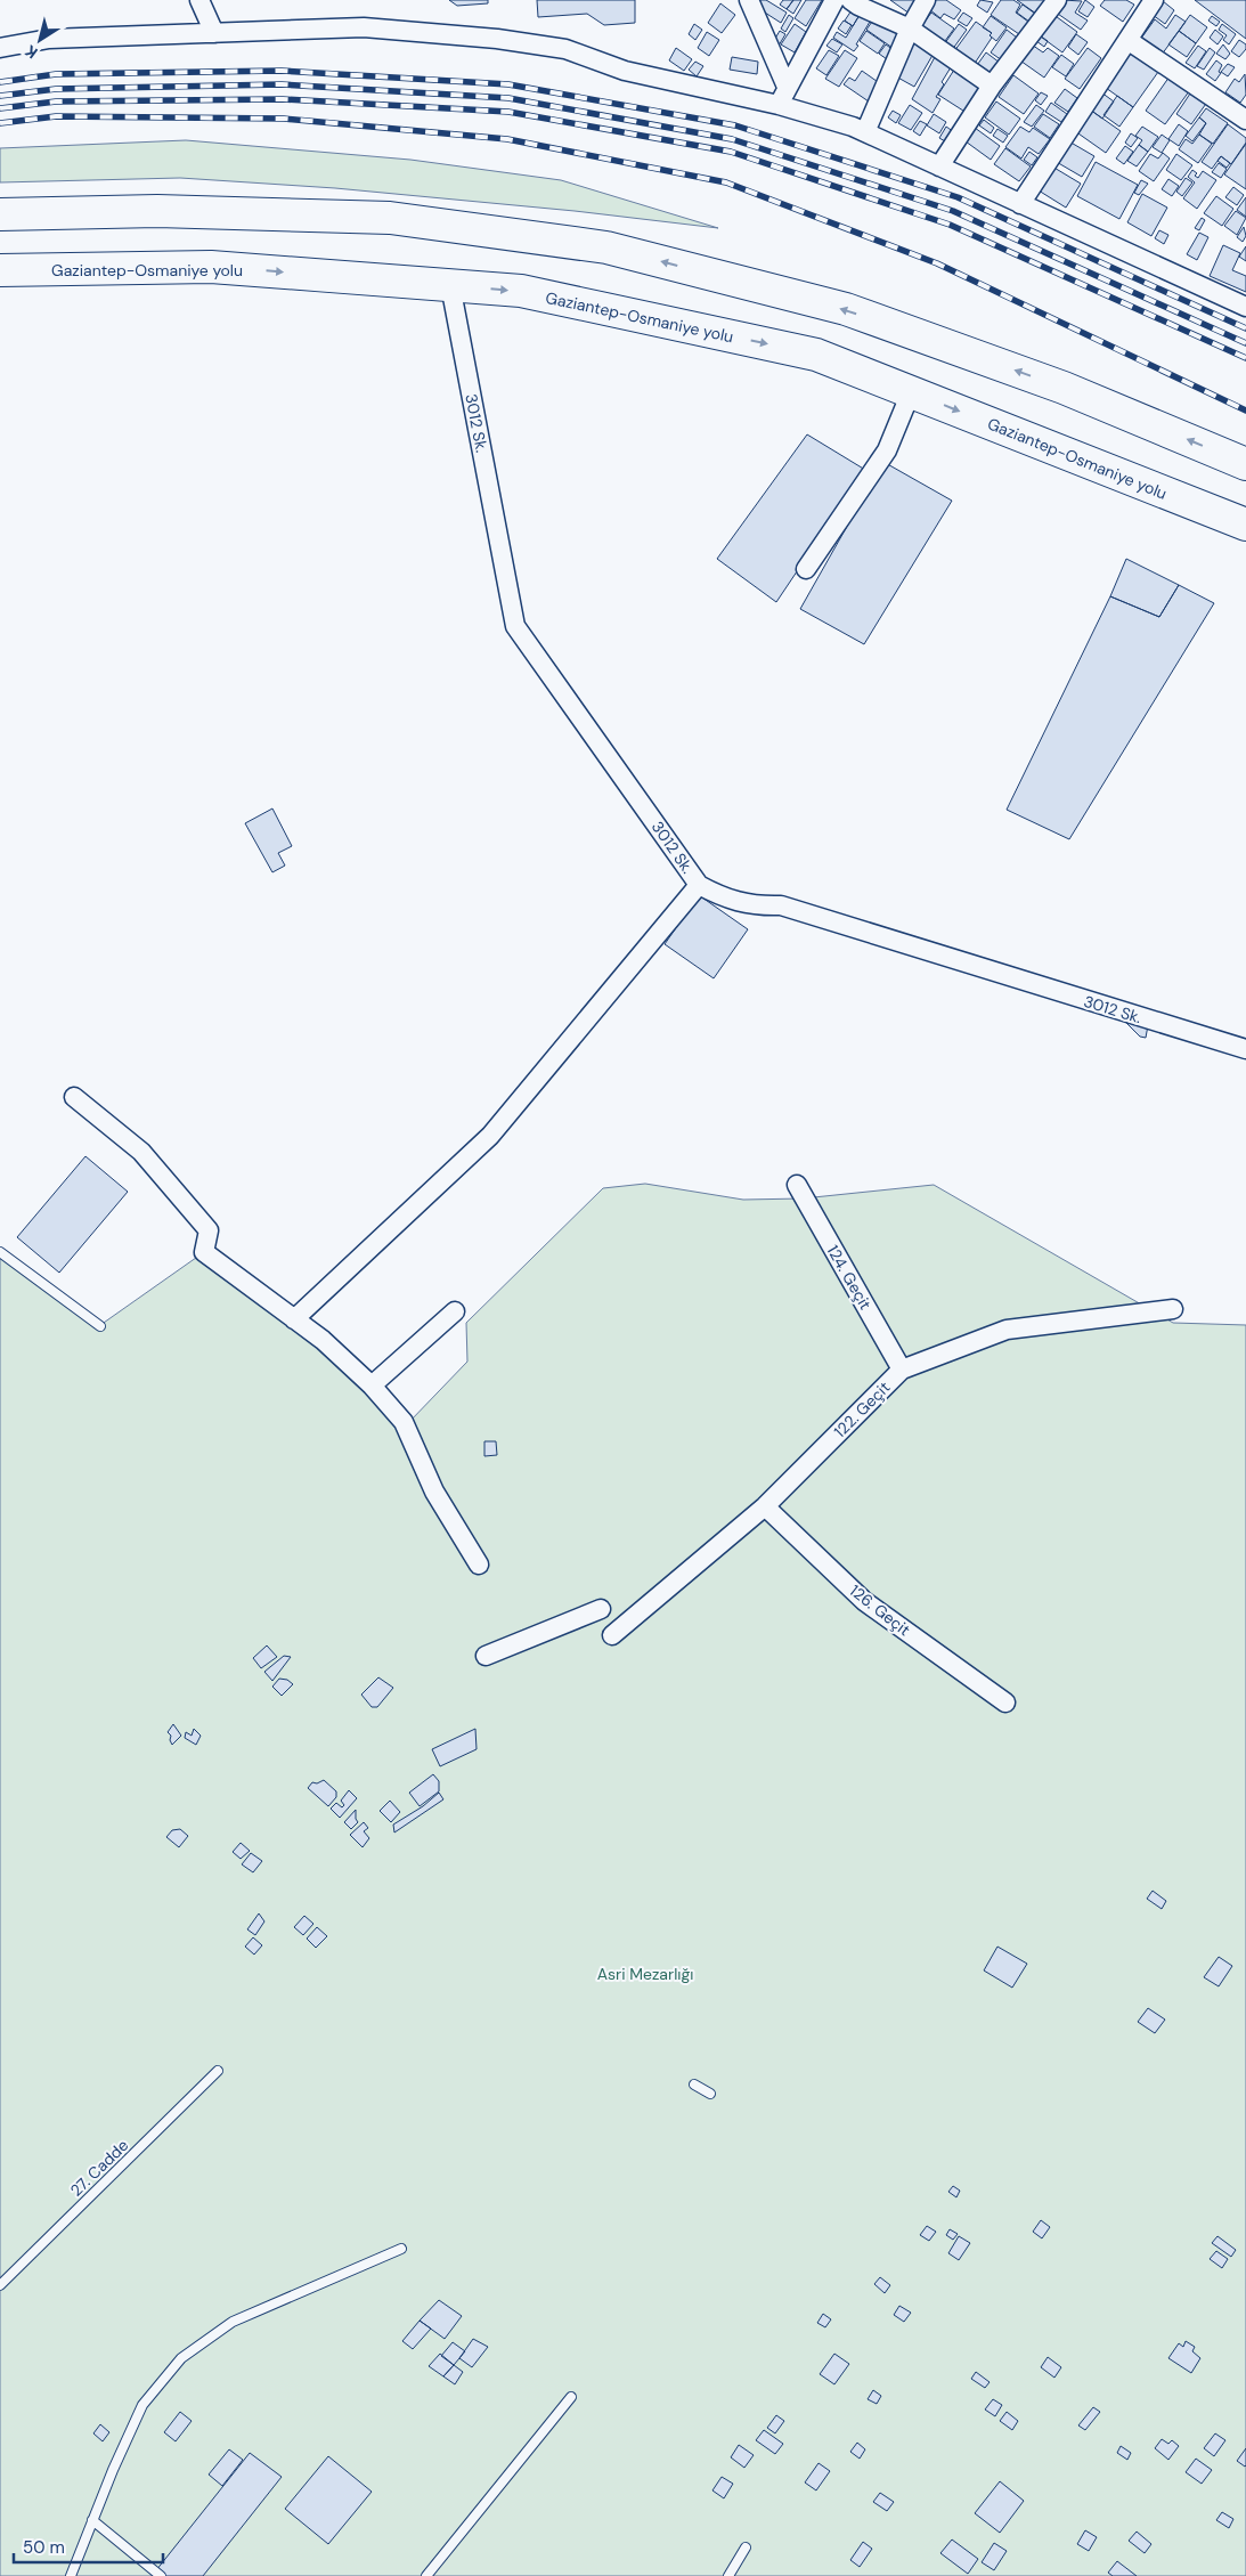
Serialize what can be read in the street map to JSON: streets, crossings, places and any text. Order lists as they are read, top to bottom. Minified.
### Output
{"streets":{"highway":["Gaziantep-Osmaniye yolu"],"street":["3012 Sk.","124. Geçit","122. Geçit","126. Geçit"],"lane":["27. Cadde"]},"crossings":[["Gaziantep-Osmaniye yolu","3012 Sk."],["124. Geçit","122. Geçit"],["122. Geçit","126. Geçit"]],"parks":["Asri Mezarlığı"],"scale_bar":"50 m","north":"bottom left"}
